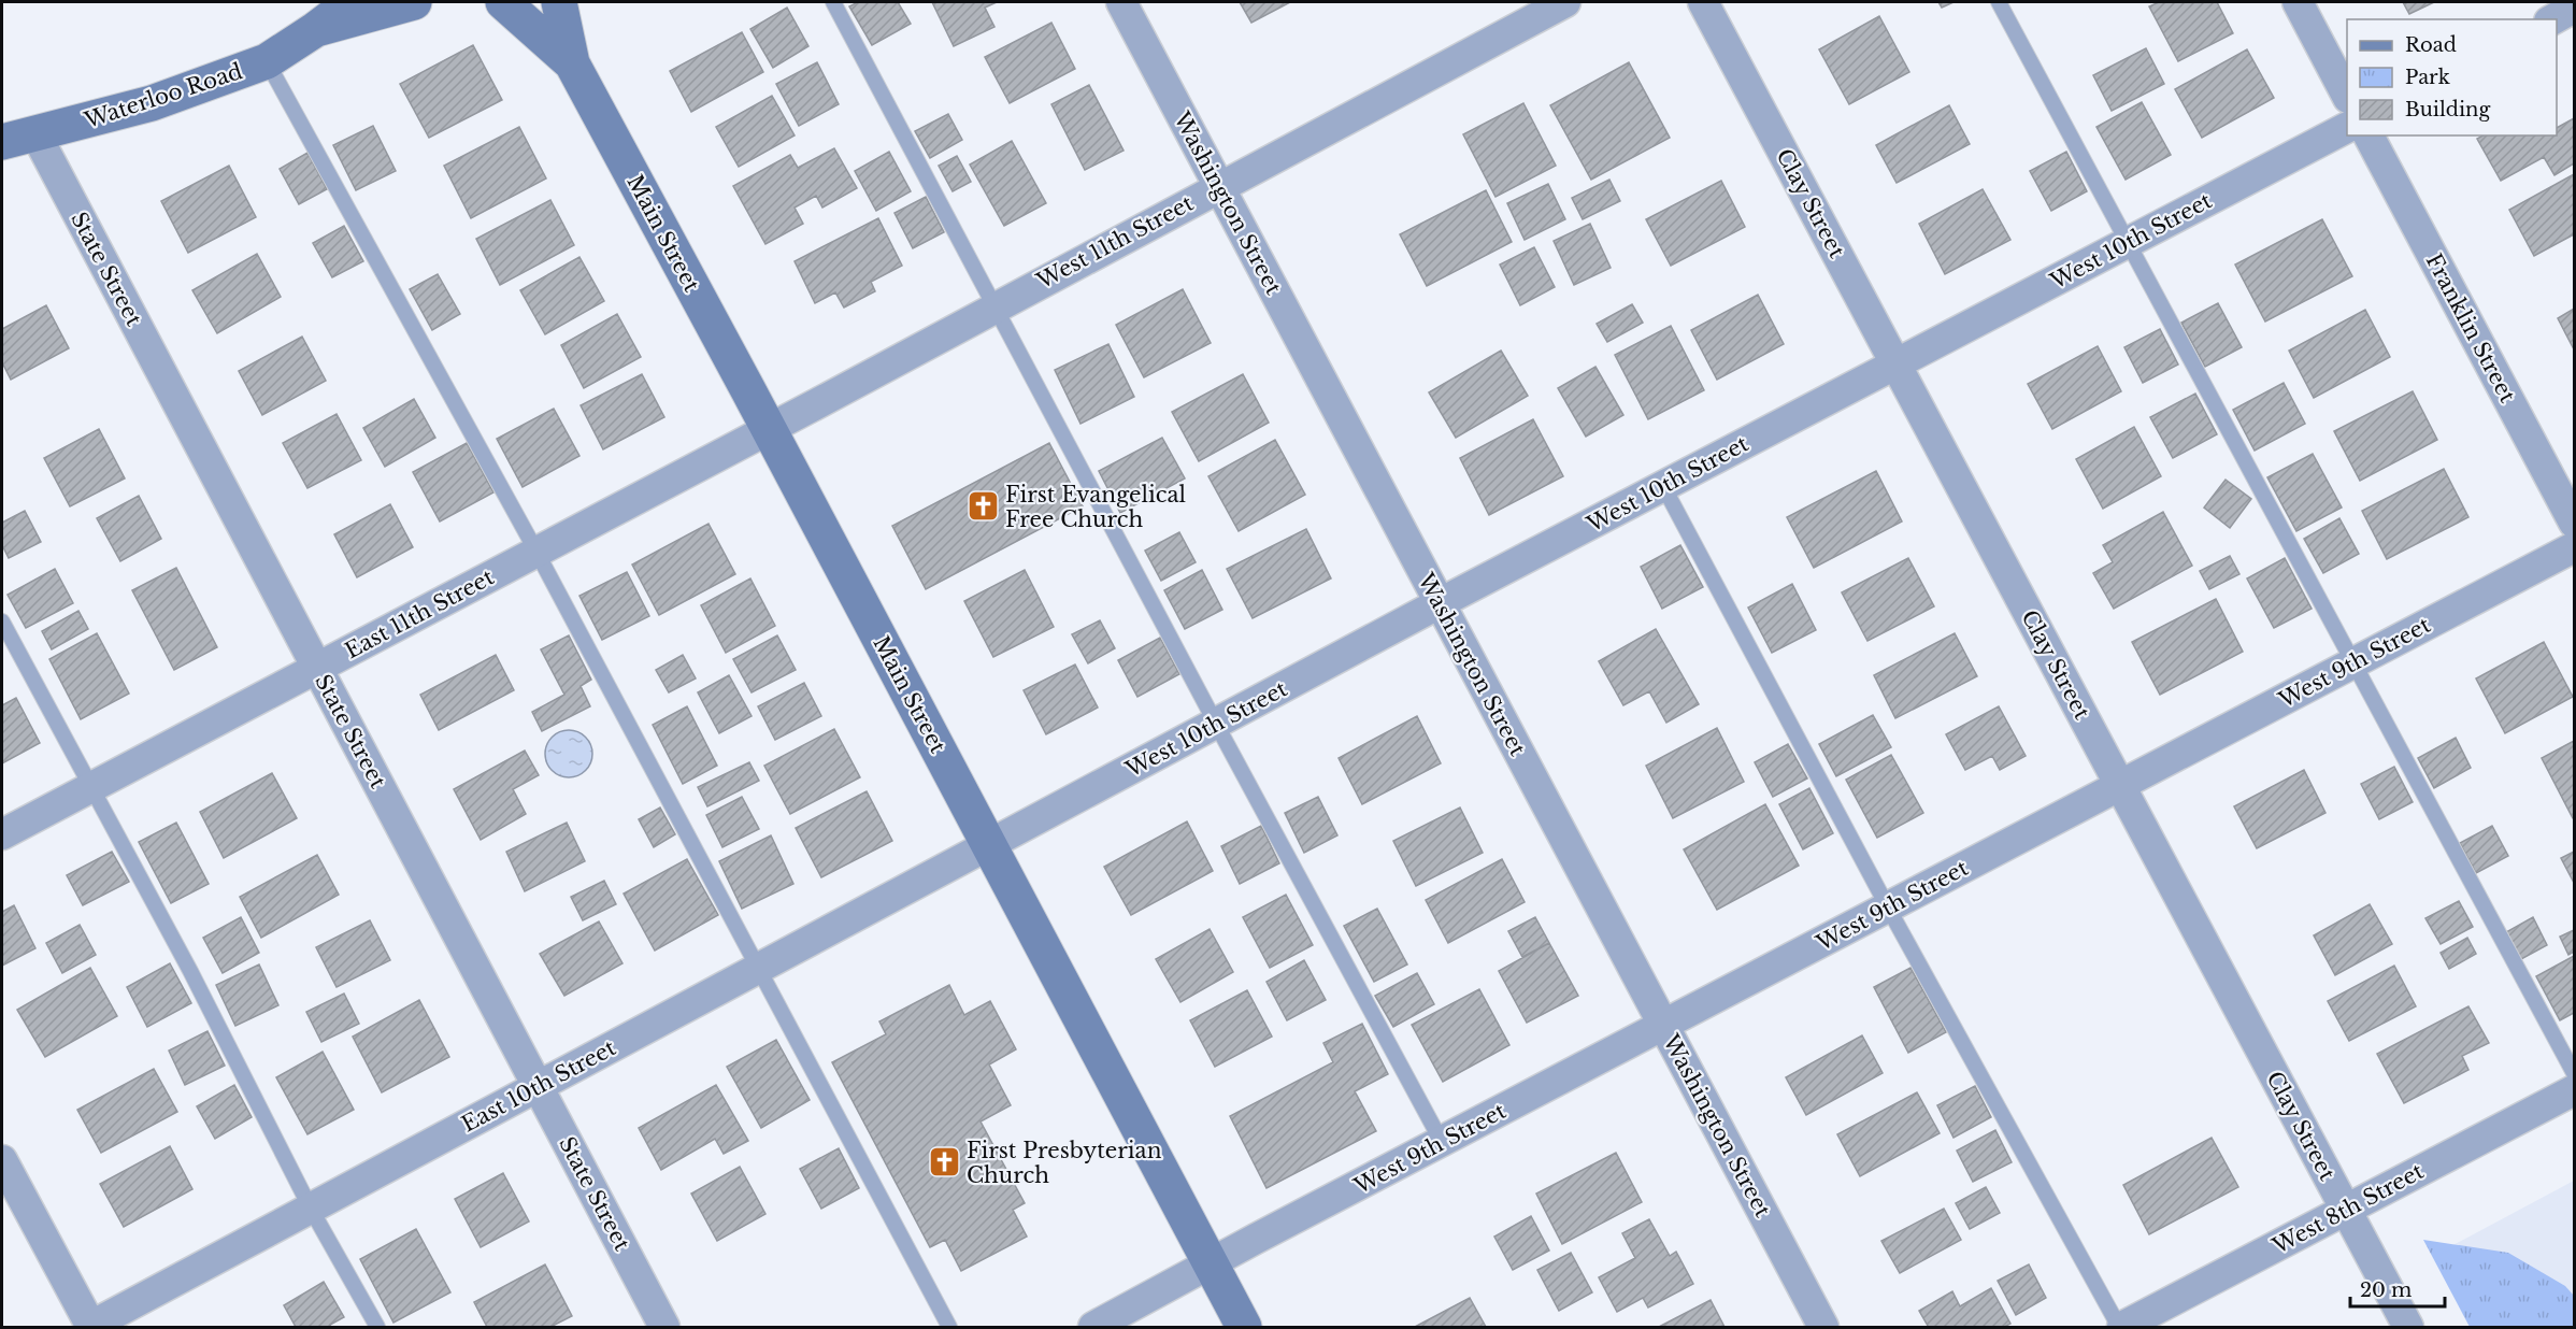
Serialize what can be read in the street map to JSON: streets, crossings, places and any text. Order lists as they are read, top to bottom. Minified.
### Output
{"streets":{"main road":["Waterloo Road","Main Street"],"street":["Washington Street","Clay Street","West 10th Street","West 11th Street","State Street","Franklin Street","East 11th Street","West 9th Street","East 10th Street","West 8th Street"]},"crossings":[["Waterloo Road","State Street"],["Washington Street","West 10th Street"],["Washington Street","West 11th Street"],["Washington Street","West 9th Street"],["Clay Street","West 10th Street"],["Clay Street","West 9th Street"],["Clay Street","West 8th Street"],["Main Street","West 10th Street"],["Main Street","West 11th Street"],["Main Street","East 11th Street"],["Main Street","West 9th Street"],["Main Street","East 10th Street"],["West 10th Street","East 10th Street"],["West 11th Street","East 11th Street"],["State Street","East 11th Street"],["State Street","East 10th Street"]],"places":{"church":["First Evangelical Free Church","First Presbyterian Church"]},"legend":["Road","Park","Building"],"scale_bar":"20 m"}
